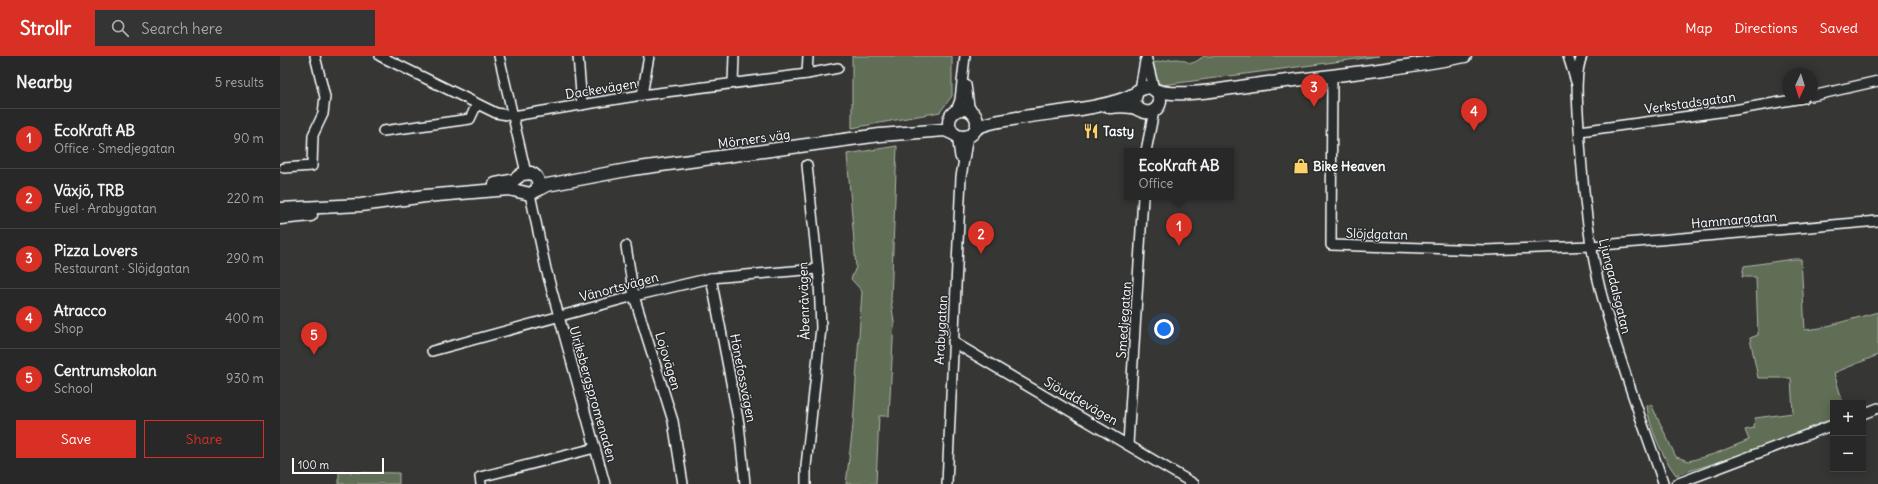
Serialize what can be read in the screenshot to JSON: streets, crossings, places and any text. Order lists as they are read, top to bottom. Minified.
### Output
{"streets":{"main road":["Mörners väg"],"street":["Dackevägen","Verkstadsgatan","Hammargatan","Slöjdgatan","Ljungadalsgatan","Vänortsvägen","Åbenråvägen","Smedjegatan","Arabygatan","Lojovägen","Hönefossvägen","Ulriksbergspromenaden","Sjöuddevägen"]},"crossings":[["Verkstadsgatan","Ljungadalsgatan"],["Mörners väg","Arabygatan"],["Mörners väg","Ulriksbergspromenaden"],["Hammargatan","Slöjdgatan"],["Hammargatan","Ljungadalsgatan"],["Slöjdgatan","Ljungadalsgatan"],["Vänortsvägen","Åbenråvägen"],["Vänortsvägen","Lojovägen"],["Vänortsvägen","Hönefossvägen"],["Vänortsvägen","Ulriksbergspromenaden"],["Smedjegatan","Sjöuddevägen"],["Arabygatan","Sjöuddevägen"]],"places":{"restaurant":["Tasty"],"shop":["Bike Heaven"]},"scale_bar":"100 m","north":"bottom","page":{"header":"Strollr","search":"Search here","nav":["Map","Directions","Saved"],"heading":["Nearby","5 results"],"pins":["3","4","1","2","5"],"list":[{"mark":"1","name":"EcoKraft AB","note":"Office · Smedjegatan","value":"90 m"},{"mark":"2","name":"Växjö, TRB","note":"Fuel · Arabygatan","value":"220 m"},{"mark":"3","name":"Pizza Lovers","note":"Restaurant · Slöjdgatan","value":"290 m"},{"mark":"4","name":"Atracco","note":"Shop","value":"400 m"},{"mark":"5","name":"Centrumskolan","note":"School","value":"930 m"}],"popup":["EcoKraft AB","Office"],"map_buttons":["+","−"],"buttons":["Save","Share"],"scale":"100 m"}}
